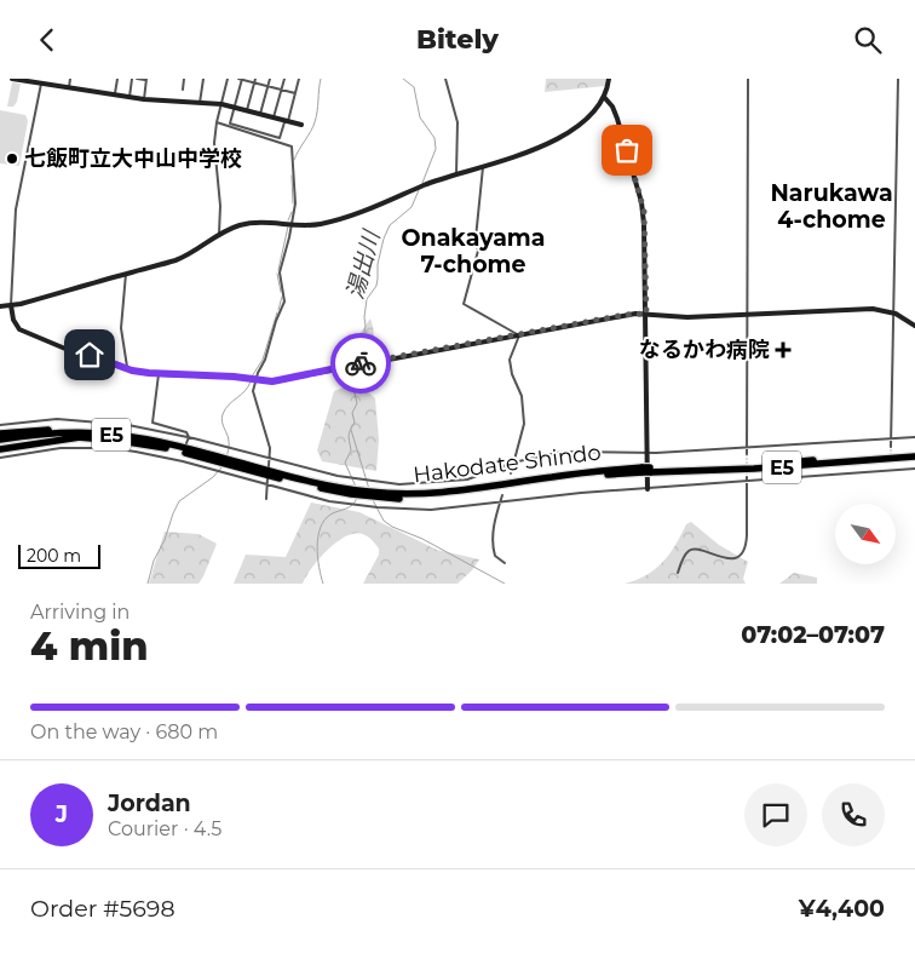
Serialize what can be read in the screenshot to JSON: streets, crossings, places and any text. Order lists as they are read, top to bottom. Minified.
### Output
{"streets":{"highway":["E5","Hakodate Shindo"]},"districts":["Narukawa 4-chome","Onakayama 7-chome"],"water":["湯出川"],"places":{"other":["七飯町立大中山中学校"],"health":["なるかわ病院"]},"scale_bar":"200 m","north":"bottom right","page":{"header":"Bitely","scale":"200 m","heading":["4 min","Arriving in","07:02–07:07"],"panel":["Jordan","Courier · 4.5","Order #5698","¥4,400"],"bar":"On the way · 680 m","round":"J"}}
